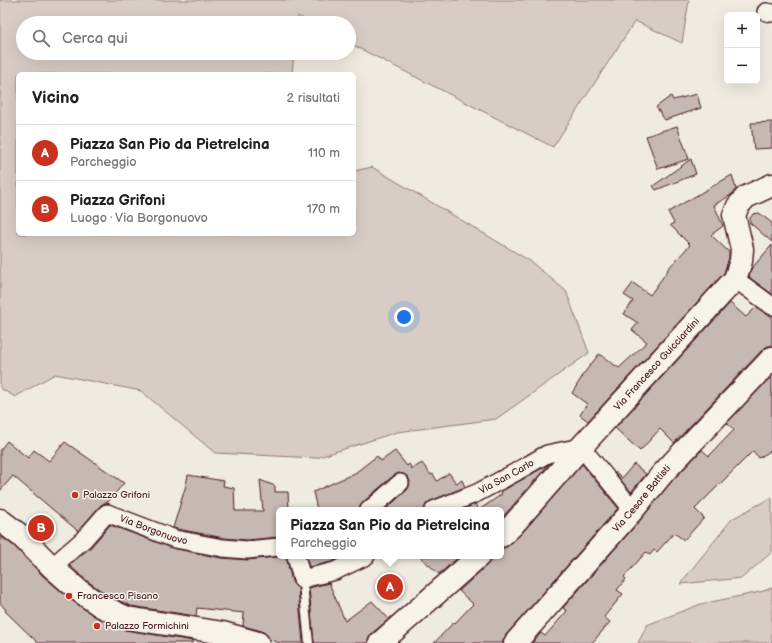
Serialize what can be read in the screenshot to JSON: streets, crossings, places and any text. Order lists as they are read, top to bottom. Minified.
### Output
{"streets":{"main road":["Via Francesco Guicciardini","Via Cesare Battisti"],"street":["Via San Carlo","Via Borgonuovo"]},"crossings":[["Via Francesco Guicciardini","Via San Carlo"]],"places":["Palazzo Grifoni","Francesco Pisano","Palazzo Formichini"],"page":{"map_buttons":["+","−"],"search":"Cerca qui","heading":["Vicino","2 risultati"],"list":[{"mark":"A","name":"Piazza San Pio da Pietrelcina","note":"Parcheggio","value":"110 m"},{"mark":"B","name":"Piazza Grifoni","note":"Luogo · Via Borgonuovo","value":"170 m"}],"popup":["Piazza San Pio da Pietrelcina","Parcheggio"],"pins":["B","A"]}}
